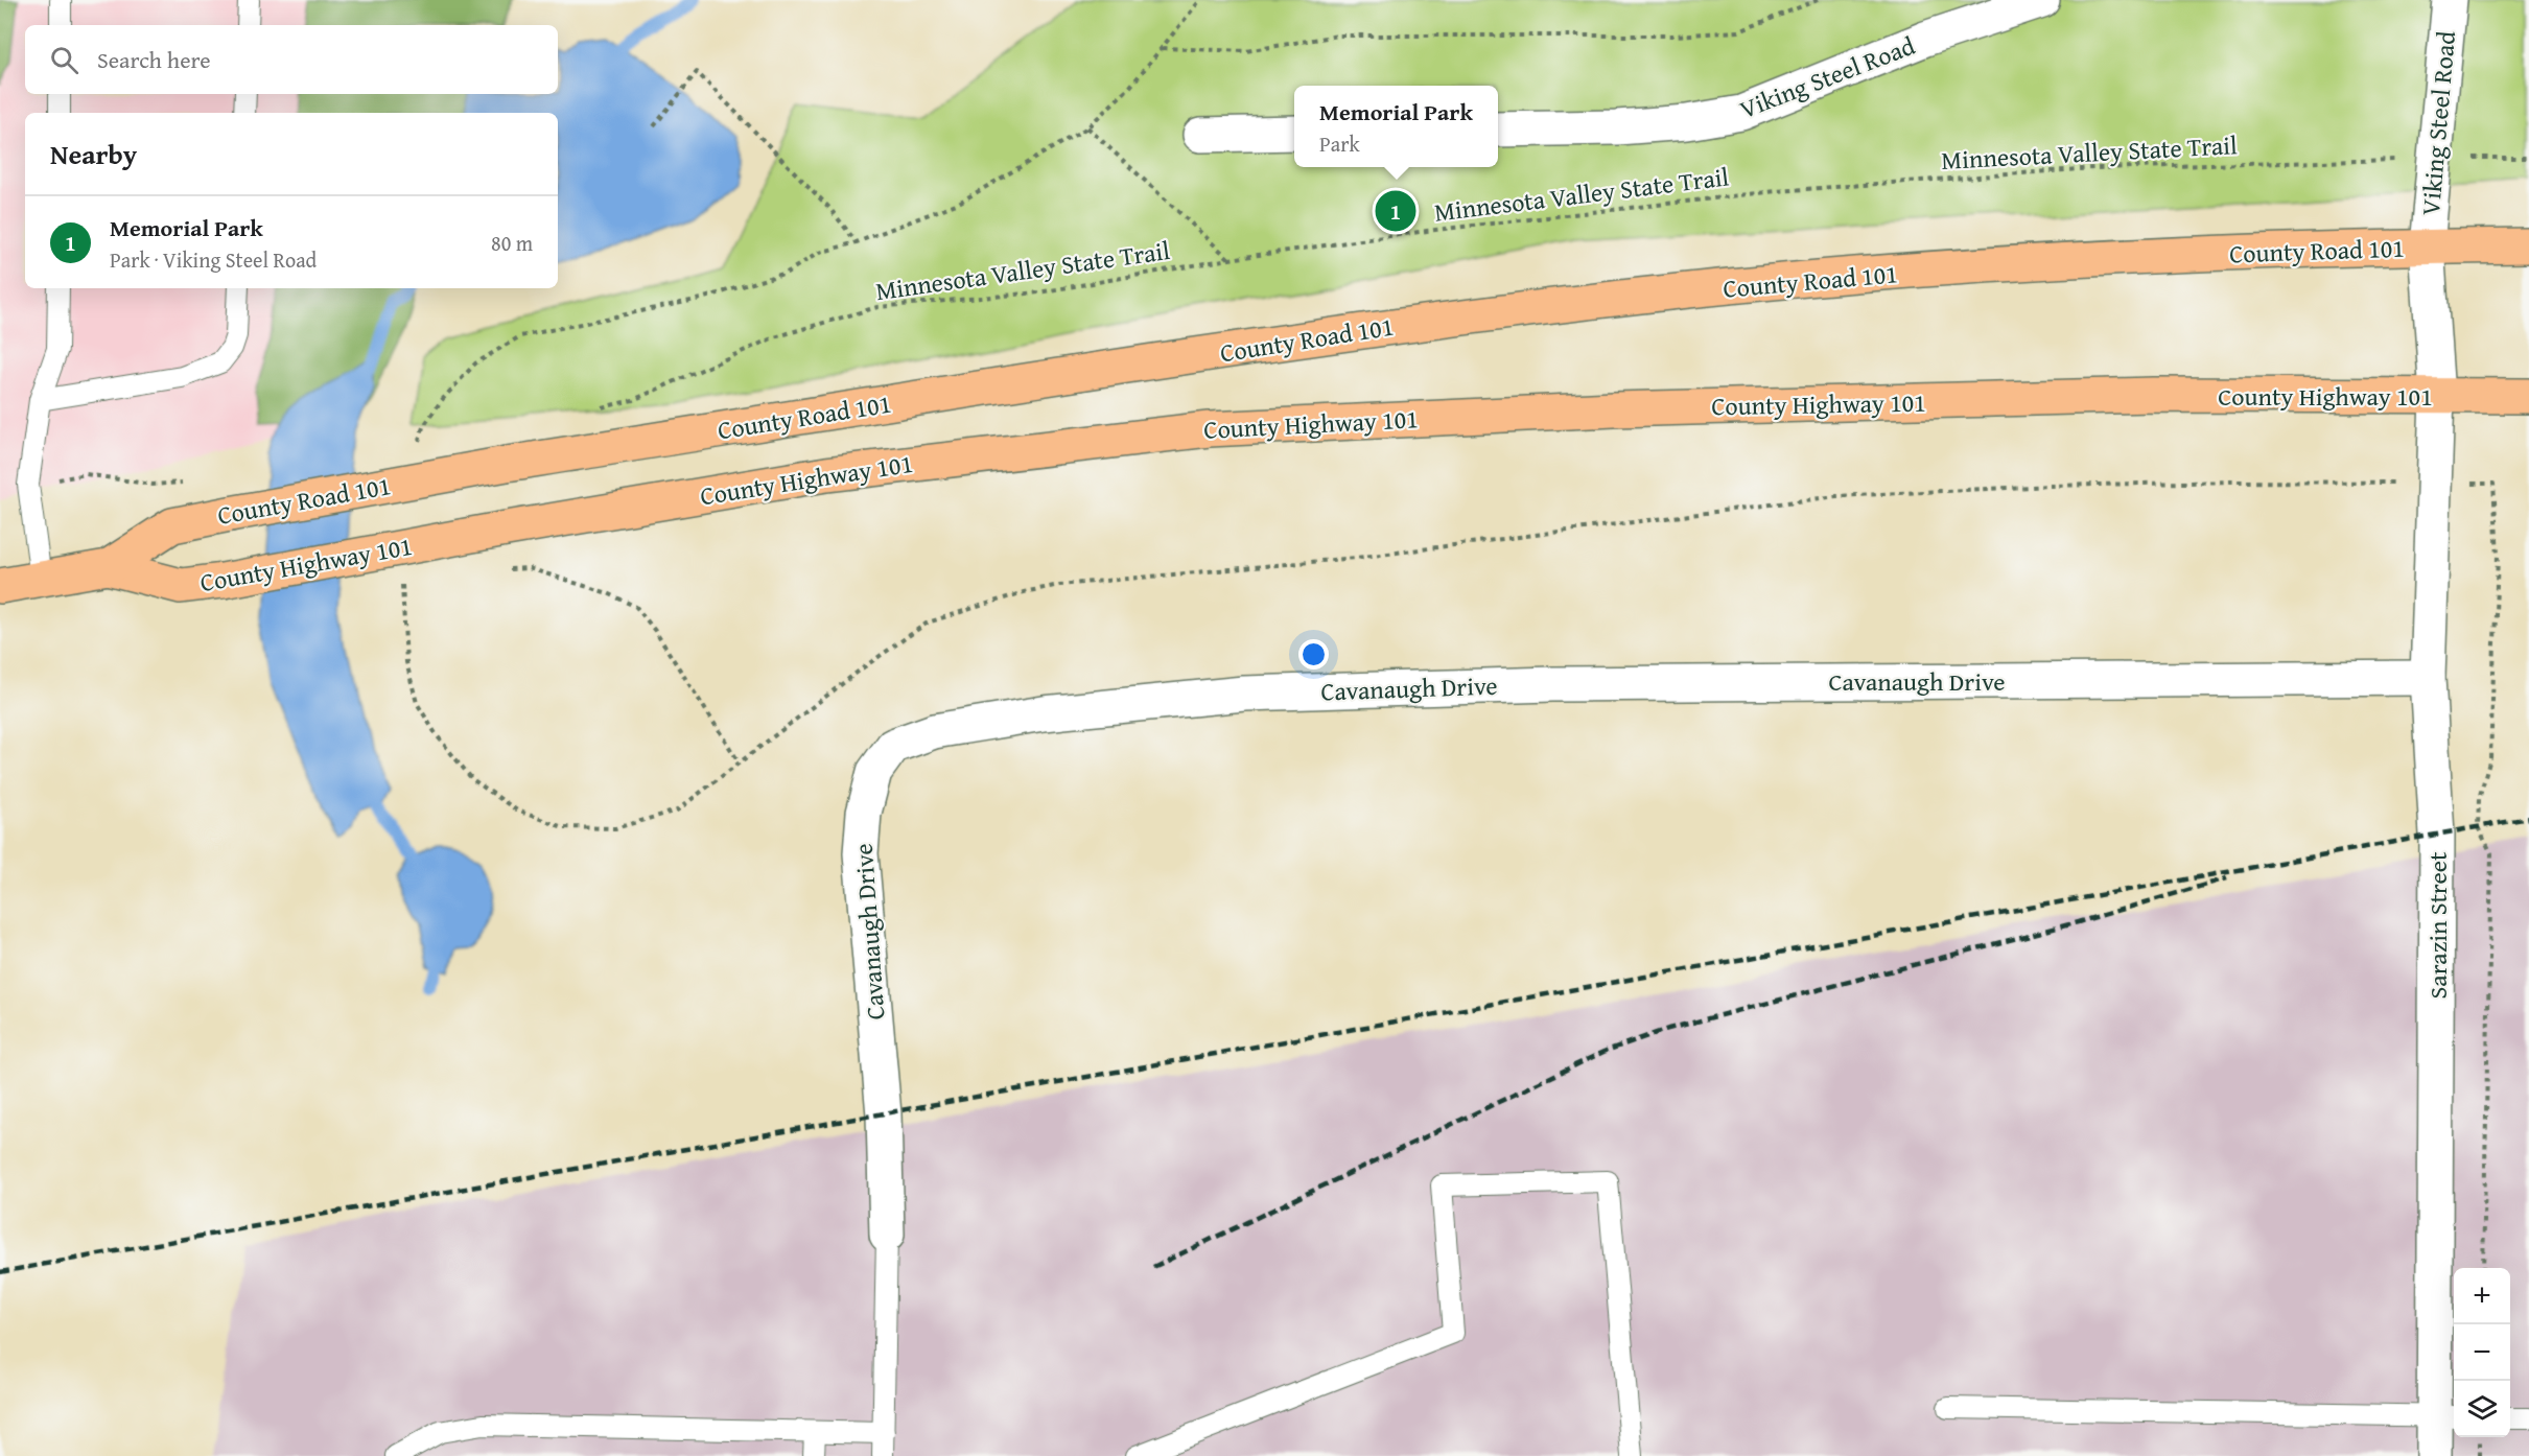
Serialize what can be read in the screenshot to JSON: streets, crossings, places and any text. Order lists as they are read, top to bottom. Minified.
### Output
{"streets":{"main road":["County Road 101","County Highway 101"],"street":["Viking Steel Road","Cavanaugh Drive","Sarazin Street"],"path":["Minnesota Valley State Trail"]},"crossings":[["Viking Steel Road","Minnesota Valley State Trail"],["Viking Steel Road","County Road 101"],["Viking Steel Road","County Highway 101"],["Viking Steel Road","Sarazin Street"],["County Road 101","County Highway 101"],["County Highway 101","Sarazin Street"],["Cavanaugh Drive","Sarazin Street"]],"page":{"search":"Search here","popup":["Memorial Park","Park"],"heading":"Nearby","pins":"1","list":[{"mark":"1","name":"Memorial Park","note":"Park · Viking Steel Road","value":"80 m"}],"map_buttons":["+","−"]}}
